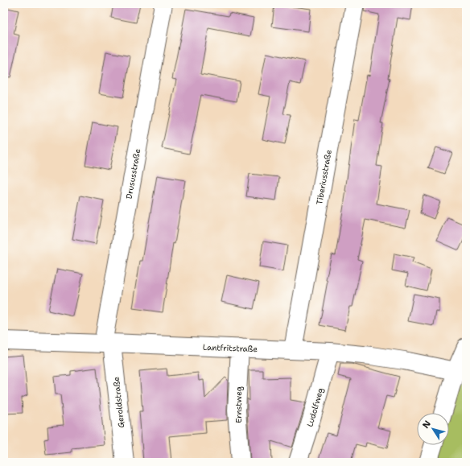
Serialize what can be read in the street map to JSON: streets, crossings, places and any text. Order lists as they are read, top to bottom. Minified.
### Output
{"streets":{"street":["Drususstraße","Tiberiusstraße","Lantfritstraße","Geroldstraße","Ernstweg","Ludolfweg"]},"crossings":[["Drususstraße","Lantfritstraße"],["Drususstraße","Geroldstraße"],["Tiberiusstraße","Lantfritstraße"],["Lantfritstraße","Geroldstraße"],["Lantfritstraße","Ernstweg"],["Lantfritstraße","Ludolfweg"]],"north":"top left"}
